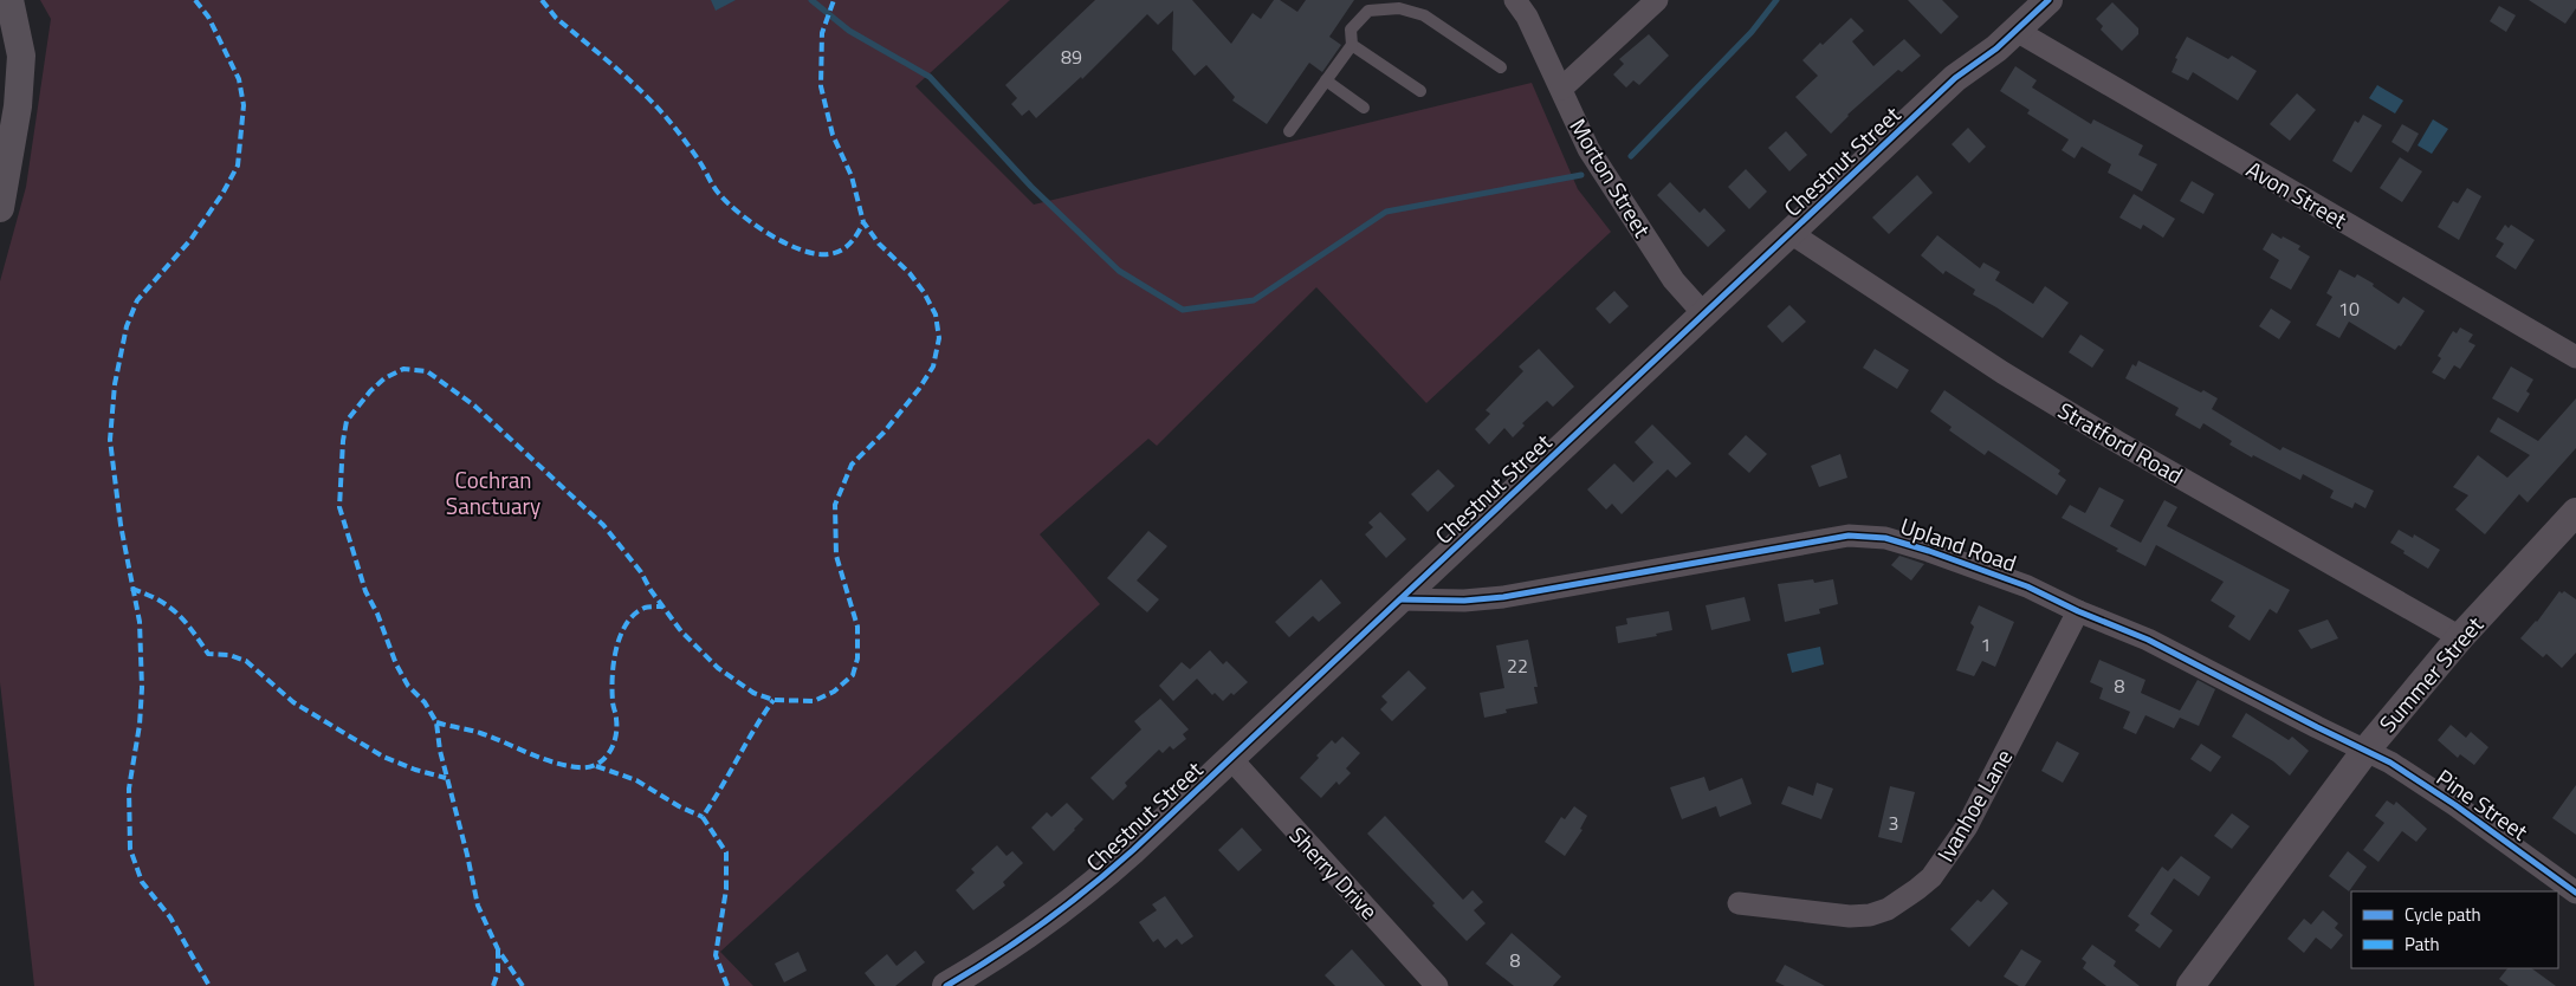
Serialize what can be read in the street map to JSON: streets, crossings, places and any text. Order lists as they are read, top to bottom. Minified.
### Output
{"streets":{"street":["Chestnut Street","Morton Street","Avon Street","Stratford Road","Upland Road","Summer Street","Pine Street","Ivanhoe Lane","Sherry Drive"]},"crossings":[["Chestnut Street","Morton Street"],["Chestnut Street","Avon Street"],["Chestnut Street","Stratford Road"],["Chestnut Street","Upland Road"],["Chestnut Street","Sherry Drive"],["Stratford Road","Summer Street"],["Upland Road","Summer Street"],["Upland Road","Pine Street"],["Upland Road","Ivanhoe Lane"],["Summer Street","Pine Street"]],"parks":["Cochran Sanctuary"],"house_numbers":["89","10","1","22","8","3","8"],"legend":["Cycle path","Path"]}
